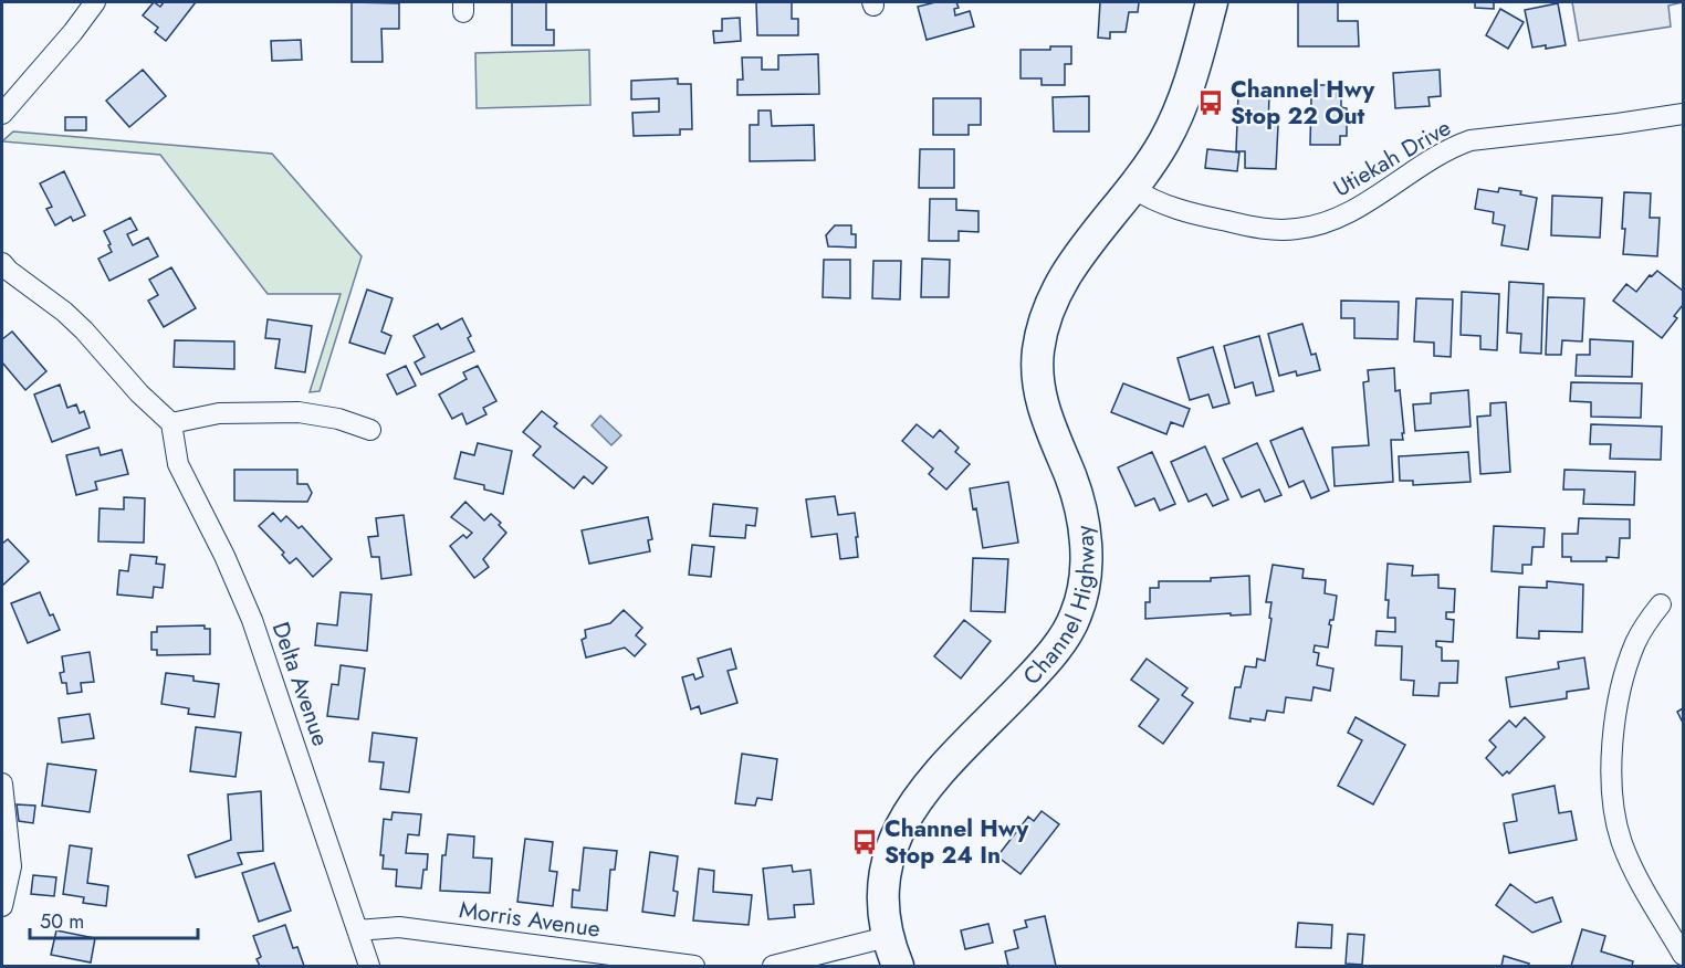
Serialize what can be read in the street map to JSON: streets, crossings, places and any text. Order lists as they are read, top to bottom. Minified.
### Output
{"streets":{"main road":["Channel Highway"],"street":["Utiekah Drive","Delta Avenue","Morris Avenue"]},"crossings":[["Utiekah Drive","Channel Highway"],["Delta Avenue","Morris Avenue"]],"places":{"bus stop":["Channel Hwy Stop 22 Out","Channel Hwy Stop 24 In"]},"scale_bar":"50 m"}
